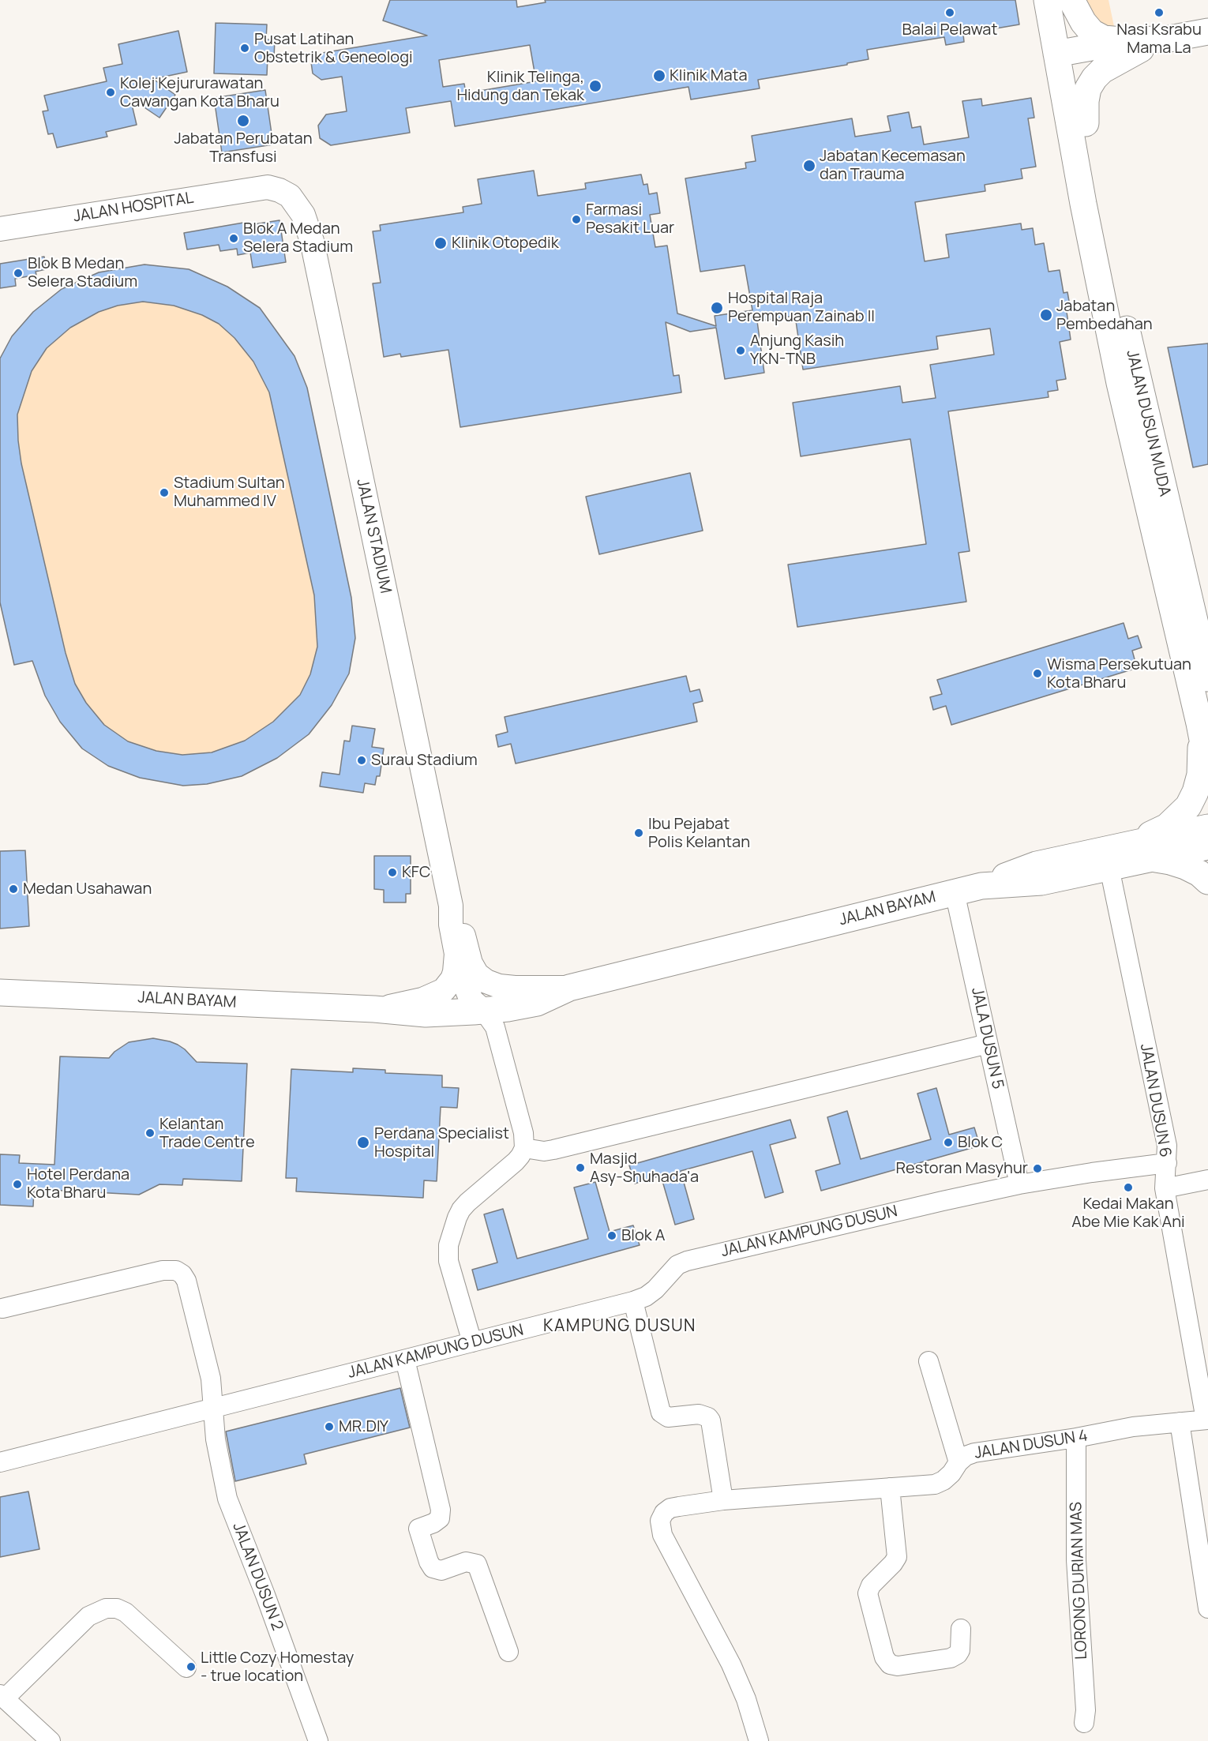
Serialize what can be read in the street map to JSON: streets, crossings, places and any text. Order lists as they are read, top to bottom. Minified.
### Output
{"streets":{"main road":["JALAN DUSUN MUDA","JALAN BAYAM"],"street":["JALAN HOSPITAL","JALAN STADIUM","JALA DUSUN 5","JALAN DUSUN 6","JALAN KAMPUNG DUSUN","JALAN DUSUN 4","JALAN DUSUN 2","LORONG DURIAN MAS"]},"crossings":[["JALAN HOSPITAL","JALAN STADIUM"],["JALAN STADIUM","JALAN BAYAM"],["JALAN BAYAM","JALA DUSUN 5"],["JALAN BAYAM","JALAN DUSUN 6"],["JALA DUSUN 5","JALAN KAMPUNG DUSUN"],["JALAN DUSUN 6","JALAN KAMPUNG DUSUN"],["JALAN DUSUN 6","JALAN DUSUN 4"],["JALAN KAMPUNG DUSUN","JALAN DUSUN 2"],["JALAN DUSUN 4","LORONG DURIAN MAS"]],"districts":["KAMPUNG DUSUN"],"places":["Balai Pelawat","Nasi Ksrabu Mama La","Pusat Latihan Obstetrik & Geneologi","Klinik Mata","Klinik Telinga, Hidung dan Tekak","Kolej Kejururawatan Cawangan Kota Bharu","Jabatan Perubatan Transfusi","Jabatan Kecemasan dan Trauma","Farmasi Pesakit Luar","Blok A Medan Selera Stadium","Klinik Otopedik","Blok B Medan Selera Stadium","Hospital Raja Perempuan Zainab II","Jabatan Pembedahan","Anjung Kasih YKN-TNB","Stadium Sultan Muhammed IV","Wisma Persekutuan Kota Bharu","Surau Stadium","Ibu Pejabat Polis Kelantan","KFC","Medan Usahawan","Kelantan Trade Centre","Perdana Specialist Hospital","Blok C","Masjid Asy-Shuhada'a","Restoran Masyhur","Hotel Perdana Kota Bharu","Kedai Makan Abe Mie Kak Ani","Blok A","MR.DIY","Little Cozy Homestay - true location"]}
